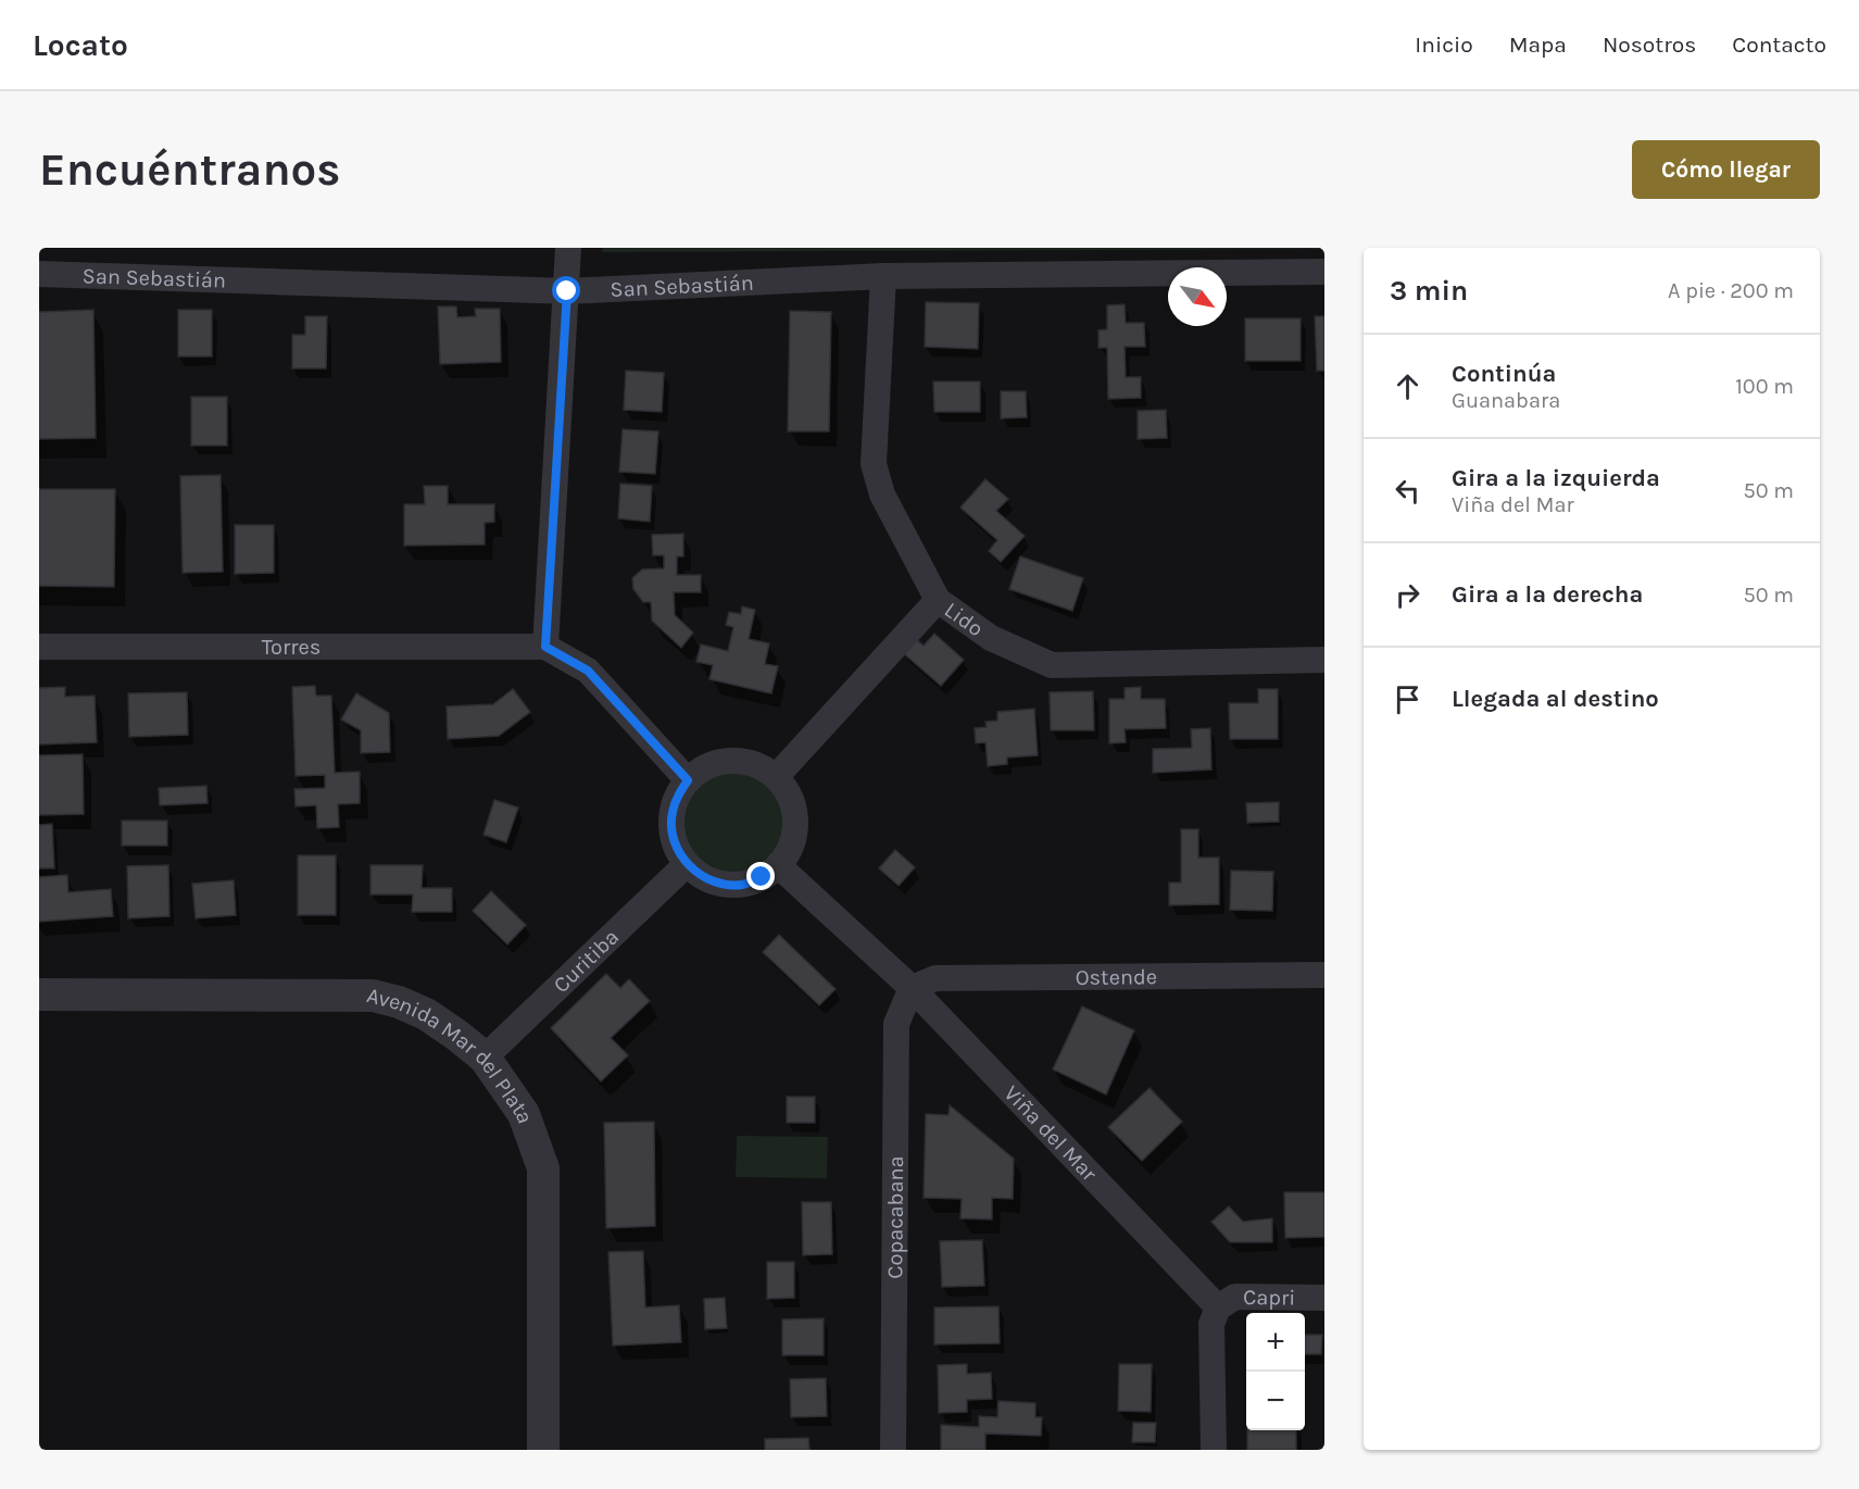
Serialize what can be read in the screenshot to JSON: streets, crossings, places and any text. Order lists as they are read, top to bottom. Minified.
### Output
{"streets":{"street":["San Sebastián","Lido","Torres","Curitiba","Ostende","Avenida Mar del Plata","Viña del Mar","Copacabana","Capri"]},"crossings":[["San Sebastián","Lido"],["Curitiba","Avenida Mar del Plata"],["Curitiba","Viña del Mar"],["Ostende","Viña del Mar"],["Ostende","Copacabana"],["Viña del Mar","Copacabana"],["Viña del Mar","Capri"]],"north":"bottom right","page":{"header":"Locato","nav":["Inicio","Mapa","Nosotros","Contacto"],"buttons":"Cómo llegar","title":"Encuéntranos","heading":["3 min","A pie · 200 m"],"list":[["Continúa","Guanabara","100 m"],["Gira a la izquierda","Viña del Mar","50 m"],["Gira a la derecha","50 m"],"Llegada al destino"],"map_buttons":["+","−"]}}
